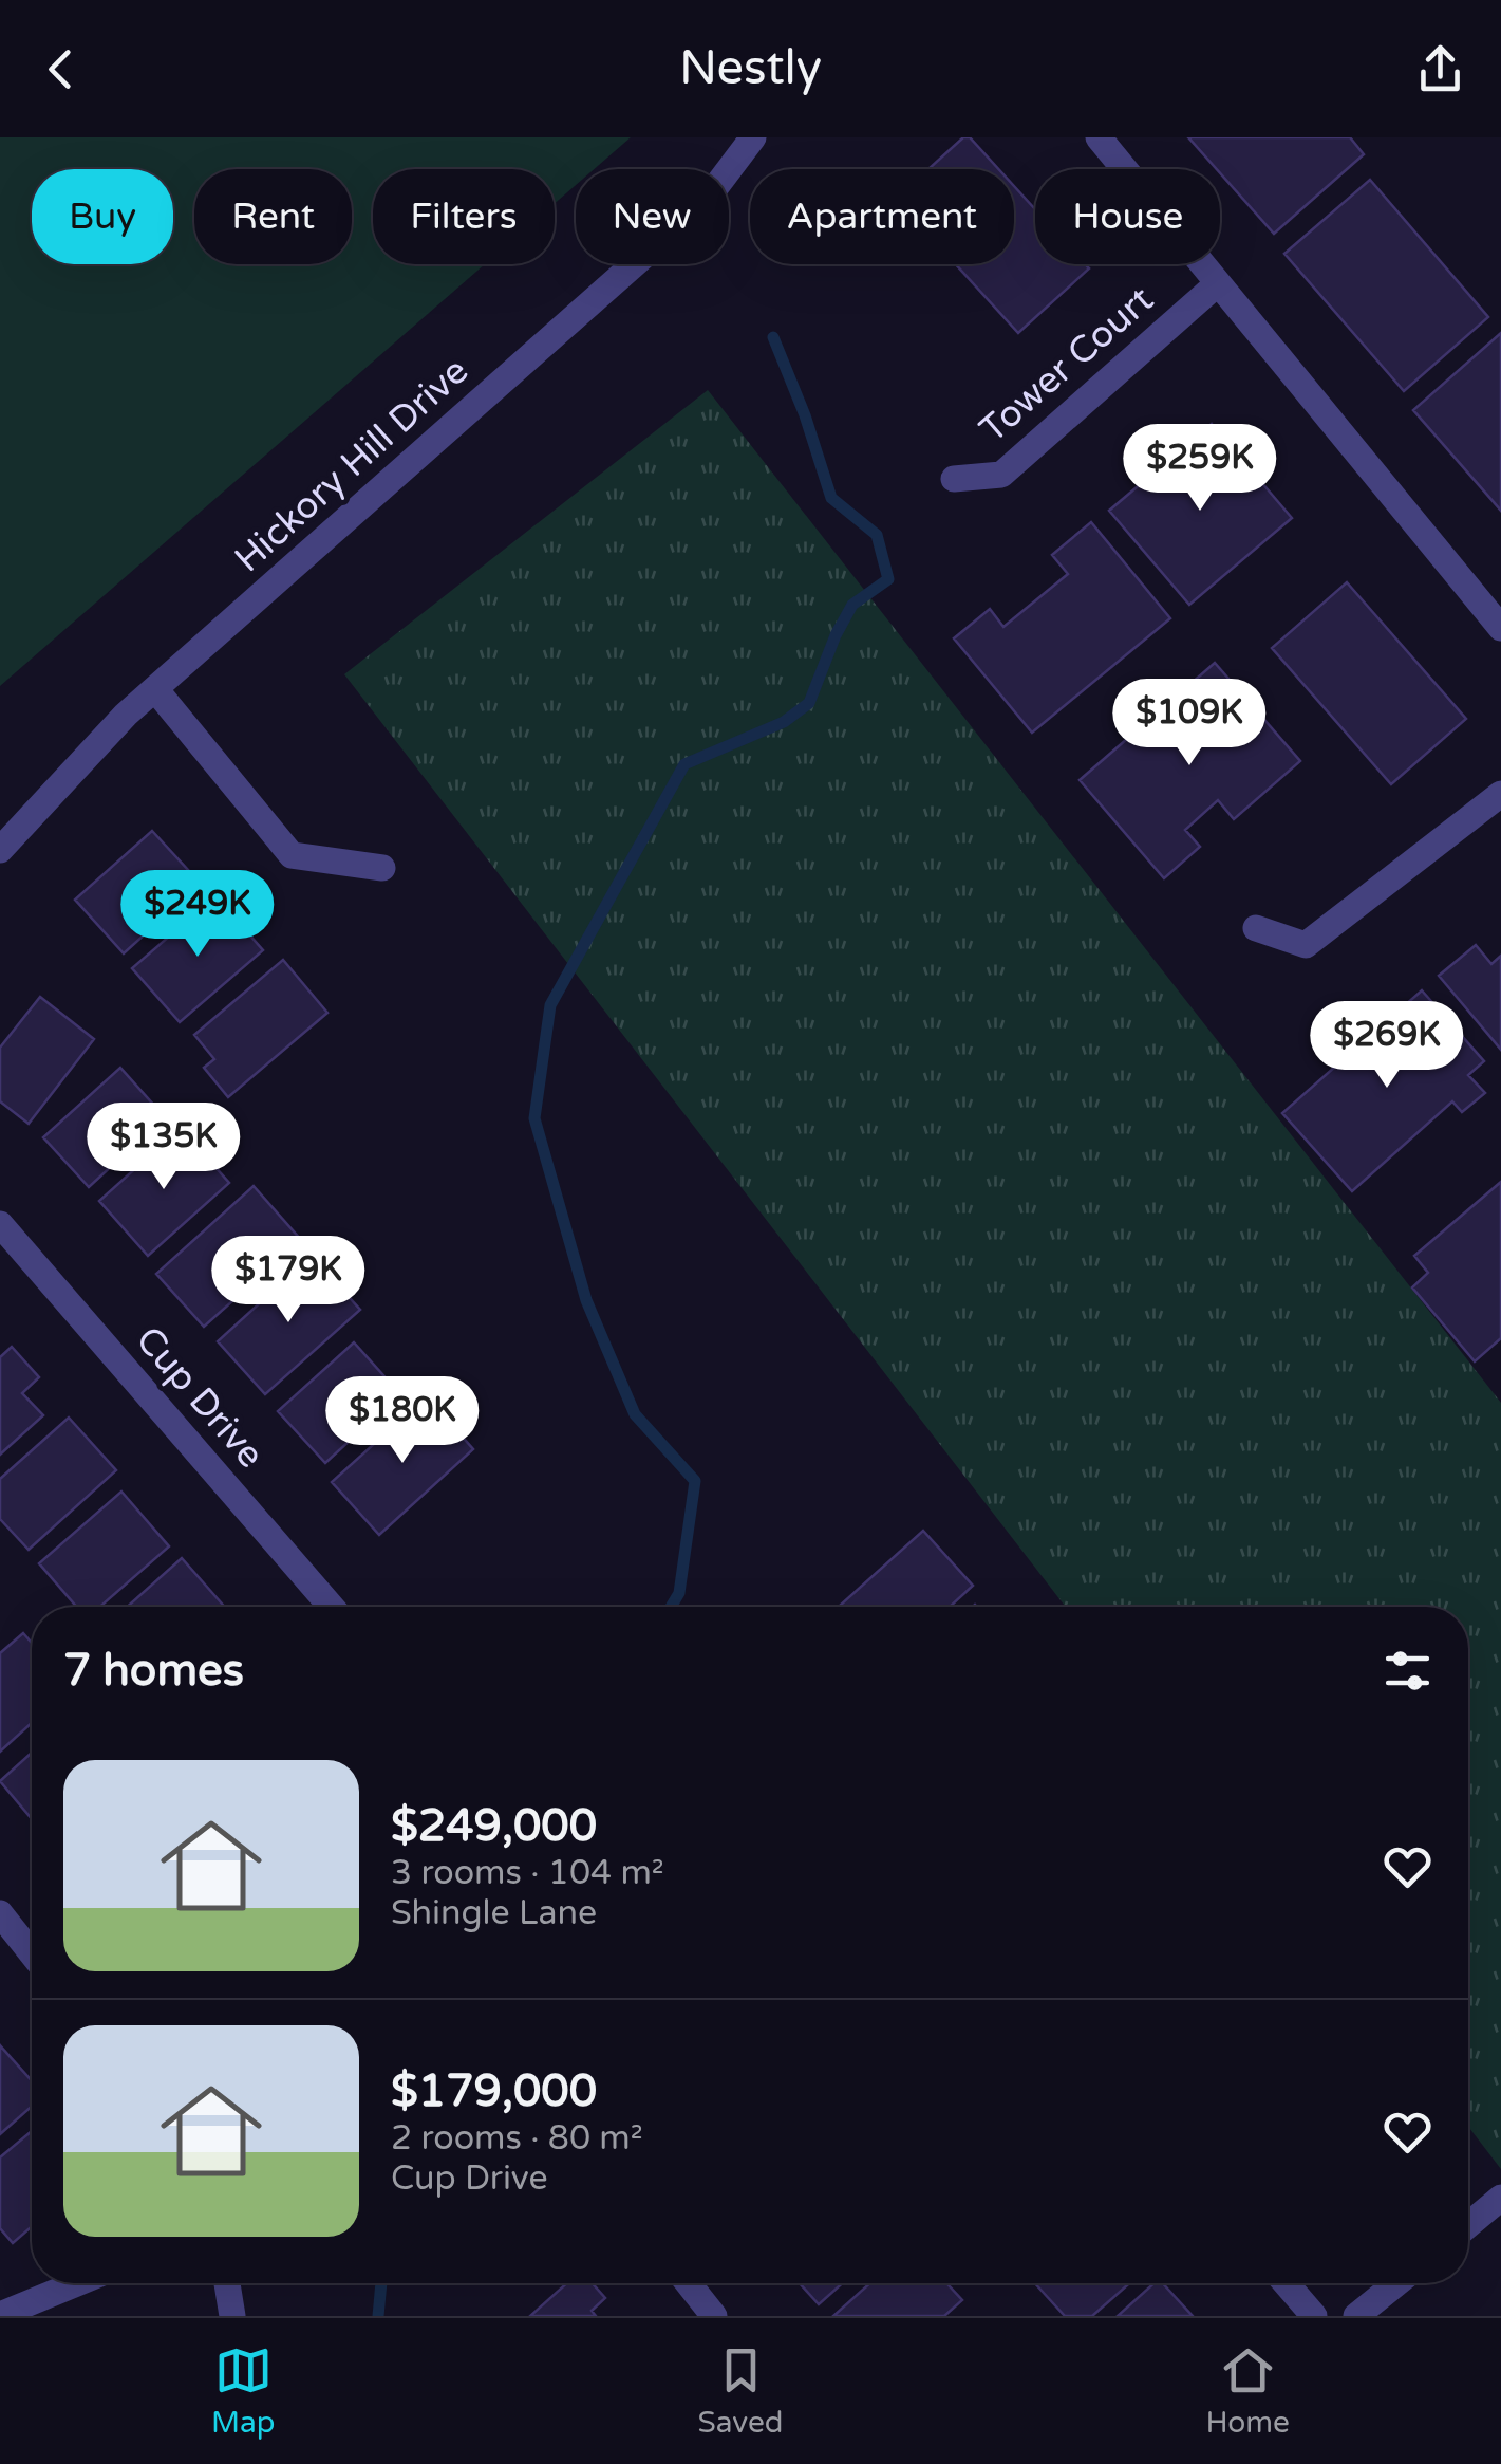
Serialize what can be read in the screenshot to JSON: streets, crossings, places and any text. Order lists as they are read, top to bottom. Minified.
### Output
{"streets":{"street":["Tower Court","Hickory Hill Drive","Cup Drive"]},"page":{"header":"Nestly","chip":["Buy","Rent","Filters","New","Apartment","House"],"price":["$259K","$109K","$249K","$269K","$135K","$179K","$180K"],"heading":"7 homes","list":[{"name":"$249,000","note":"3 rooms · 104 m² · Shingle Lane"},{"name":"$179,000","note":"2 rooms · 80 m² · Cup Drive"}],"tabs":["Map","Saved","Home"]}}
